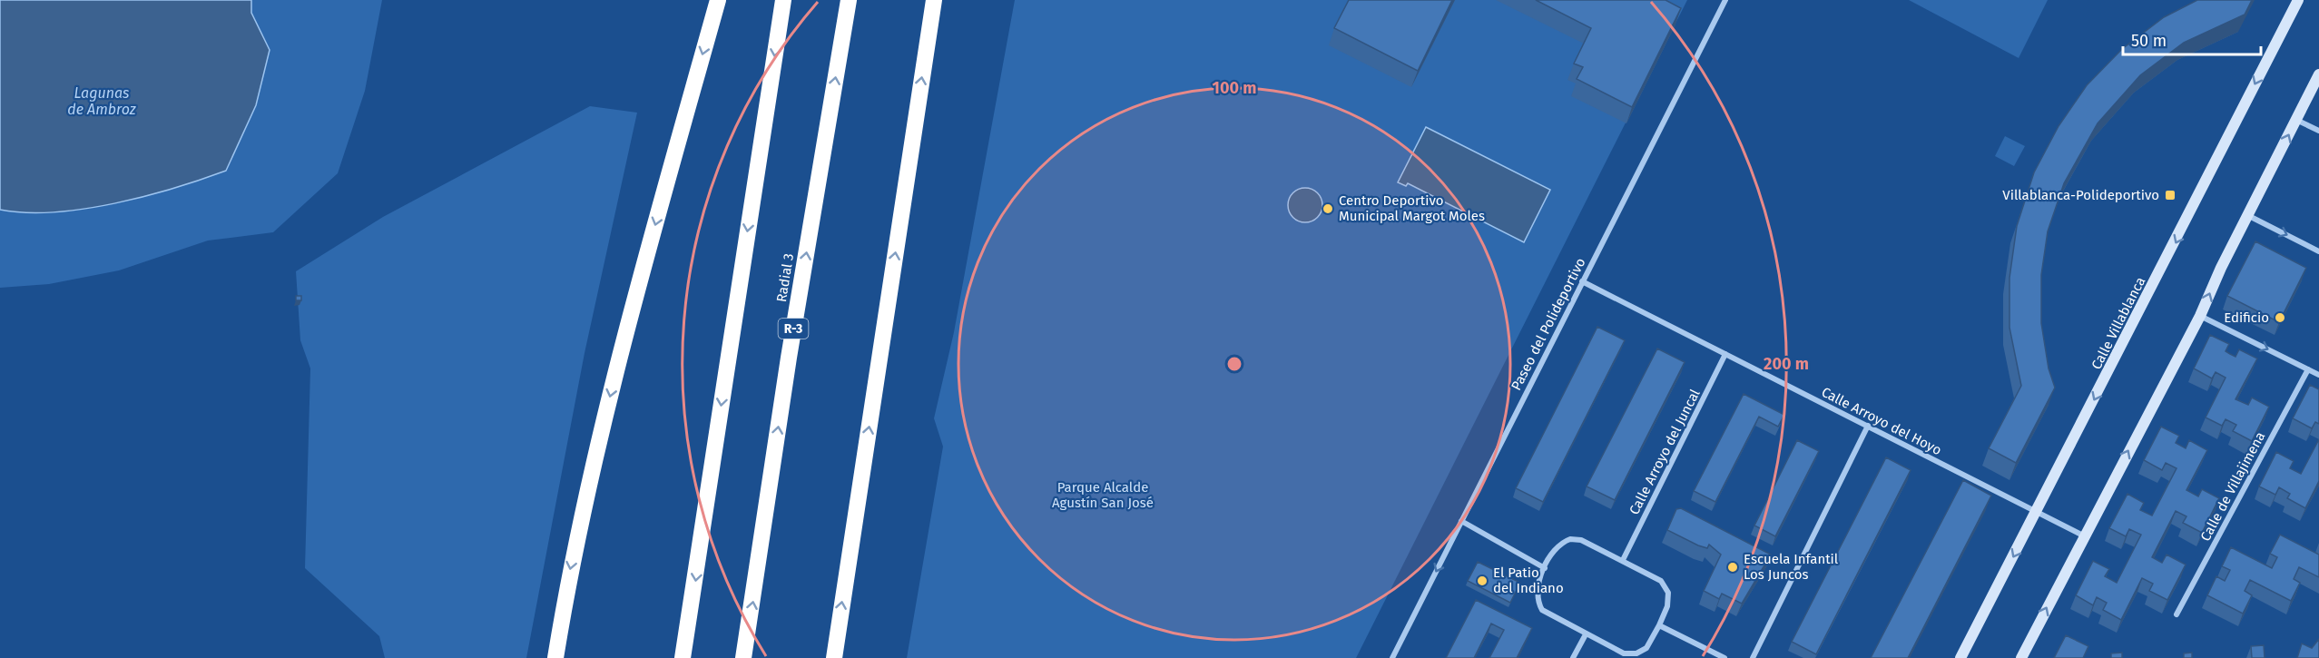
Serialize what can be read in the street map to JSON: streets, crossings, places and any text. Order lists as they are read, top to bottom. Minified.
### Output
{"streets":{"highway":["Radial 3","R-3"],"main road":["Calle Villablanca"],"street":["Paseo del Polideportivo","Calle Arroyo del Hoyo","Calle Arroyo del Juncal","Calle de Villajimena"]},"crossings":[["Calle Villablanca","Calle Arroyo del Hoyo"],["Paseo del Polideportivo","Calle Arroyo del Hoyo"],["Calle Arroyo del Hoyo","Calle Arroyo del Juncal"]],"water":["Lagunas de Ambroz"],"parks":["Parque Alcalde Agustín San José"],"places":{"transit":["Villablanca-Polideportivo"],"other":["Centro Deportivo Municipal Margot Moles","Edificio","Escuela Infantil Los Juncos","El Patio del Indiano"]},"scale_bar":"50 m","rings":["100 m","200 m"]}
